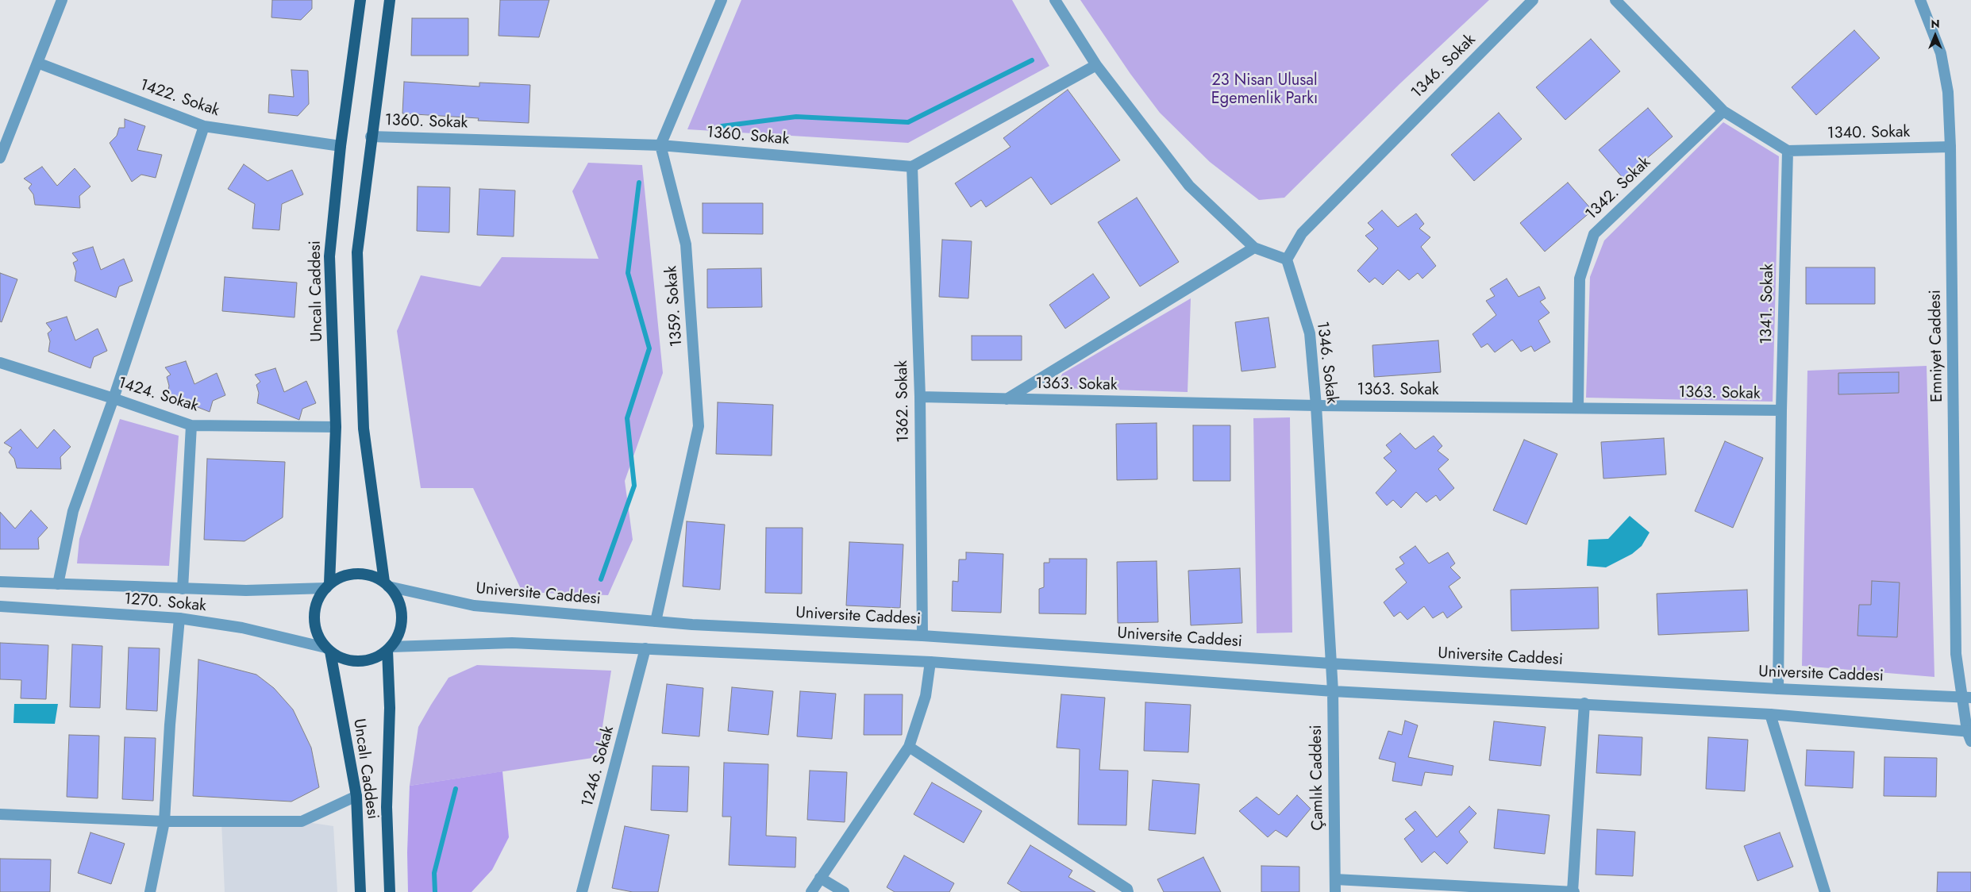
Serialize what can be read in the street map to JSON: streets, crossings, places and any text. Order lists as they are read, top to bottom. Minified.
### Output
{"streets":{"main road":["Uncalı Caddesi"],"street":["1346. Sokak","1422. Sokak","1360. Sokak","1340. Sokak","1342. Sokak","1341. Sokak","1359. Sokak","Emniyet Caddesi","1363. Sokak","1424. Sokak","1362. Sokak","Universite Caddesi","1270. Sokak","1246. Sokak","Çamlık Caddesi"]},"crossings":[["1346. Sokak","1363. Sokak"],["1346. Sokak","Universite Caddesi"],["1346. Sokak","Çamlık Caddesi"],["1422. Sokak","Uncalı Caddesi"],["1360. Sokak","1359. Sokak"],["1360. Sokak","1362. Sokak"],["1340. Sokak","1341. Sokak"],["1340. Sokak","Emniyet Caddesi"],["1342. Sokak","1363. Sokak"],["Uncalı Caddesi","1424. Sokak"],["Uncalı Caddesi","Universite Caddesi"],["Uncalı Caddesi","1270. Sokak"],["1341. Sokak","1363. Sokak"],["1341. Sokak","Universite Caddesi"],["1359. Sokak","Universite Caddesi"],["Emniyet Caddesi","Universite Caddesi"],["1363. Sokak","1362. Sokak"],["1362. Sokak","Universite Caddesi"],["Universite Caddesi","1270. Sokak"],["Universite Caddesi","Çamlık Caddesi"]],"parks":["23 Nisan Ulusal Egemenlik Parkı"],"north":"top"}
